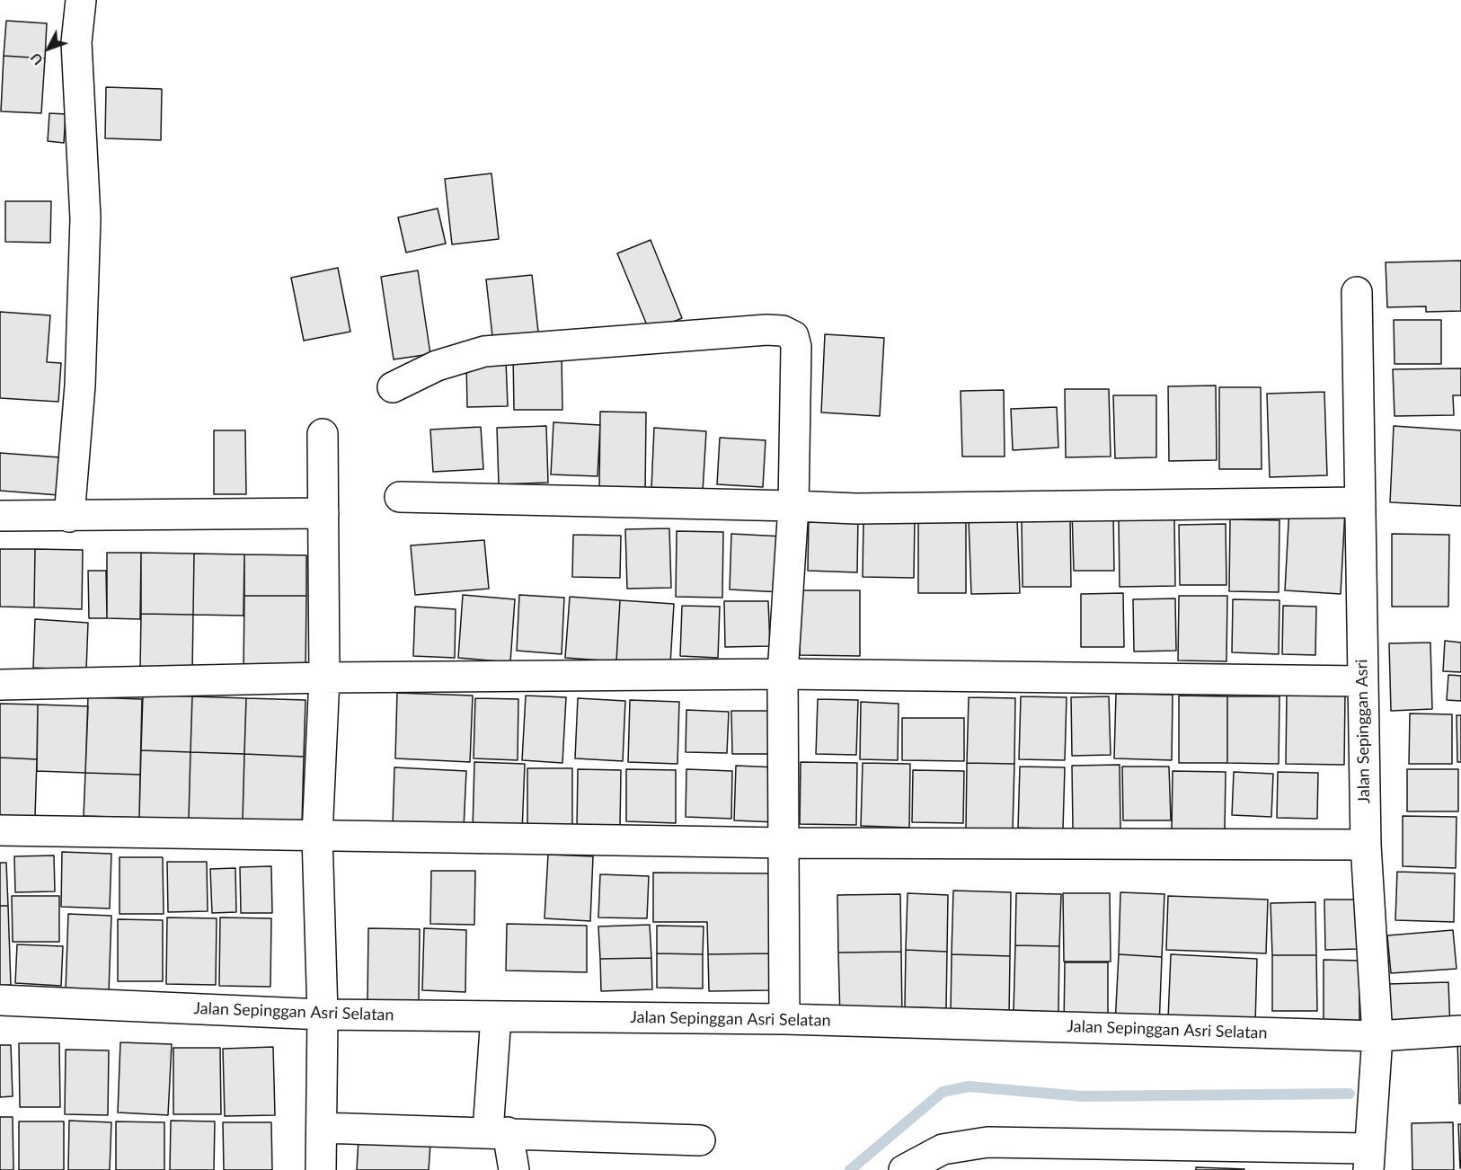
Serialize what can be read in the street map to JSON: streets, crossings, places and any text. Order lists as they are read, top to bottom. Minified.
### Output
{"streets":{"street":["Jalan Sepinggan Asri","Jalan Sepinggan Asri Selatan"]},"crossings":[["Jalan Sepinggan Asri","Jalan Sepinggan Asri Selatan"]],"north":"bottom left"}
